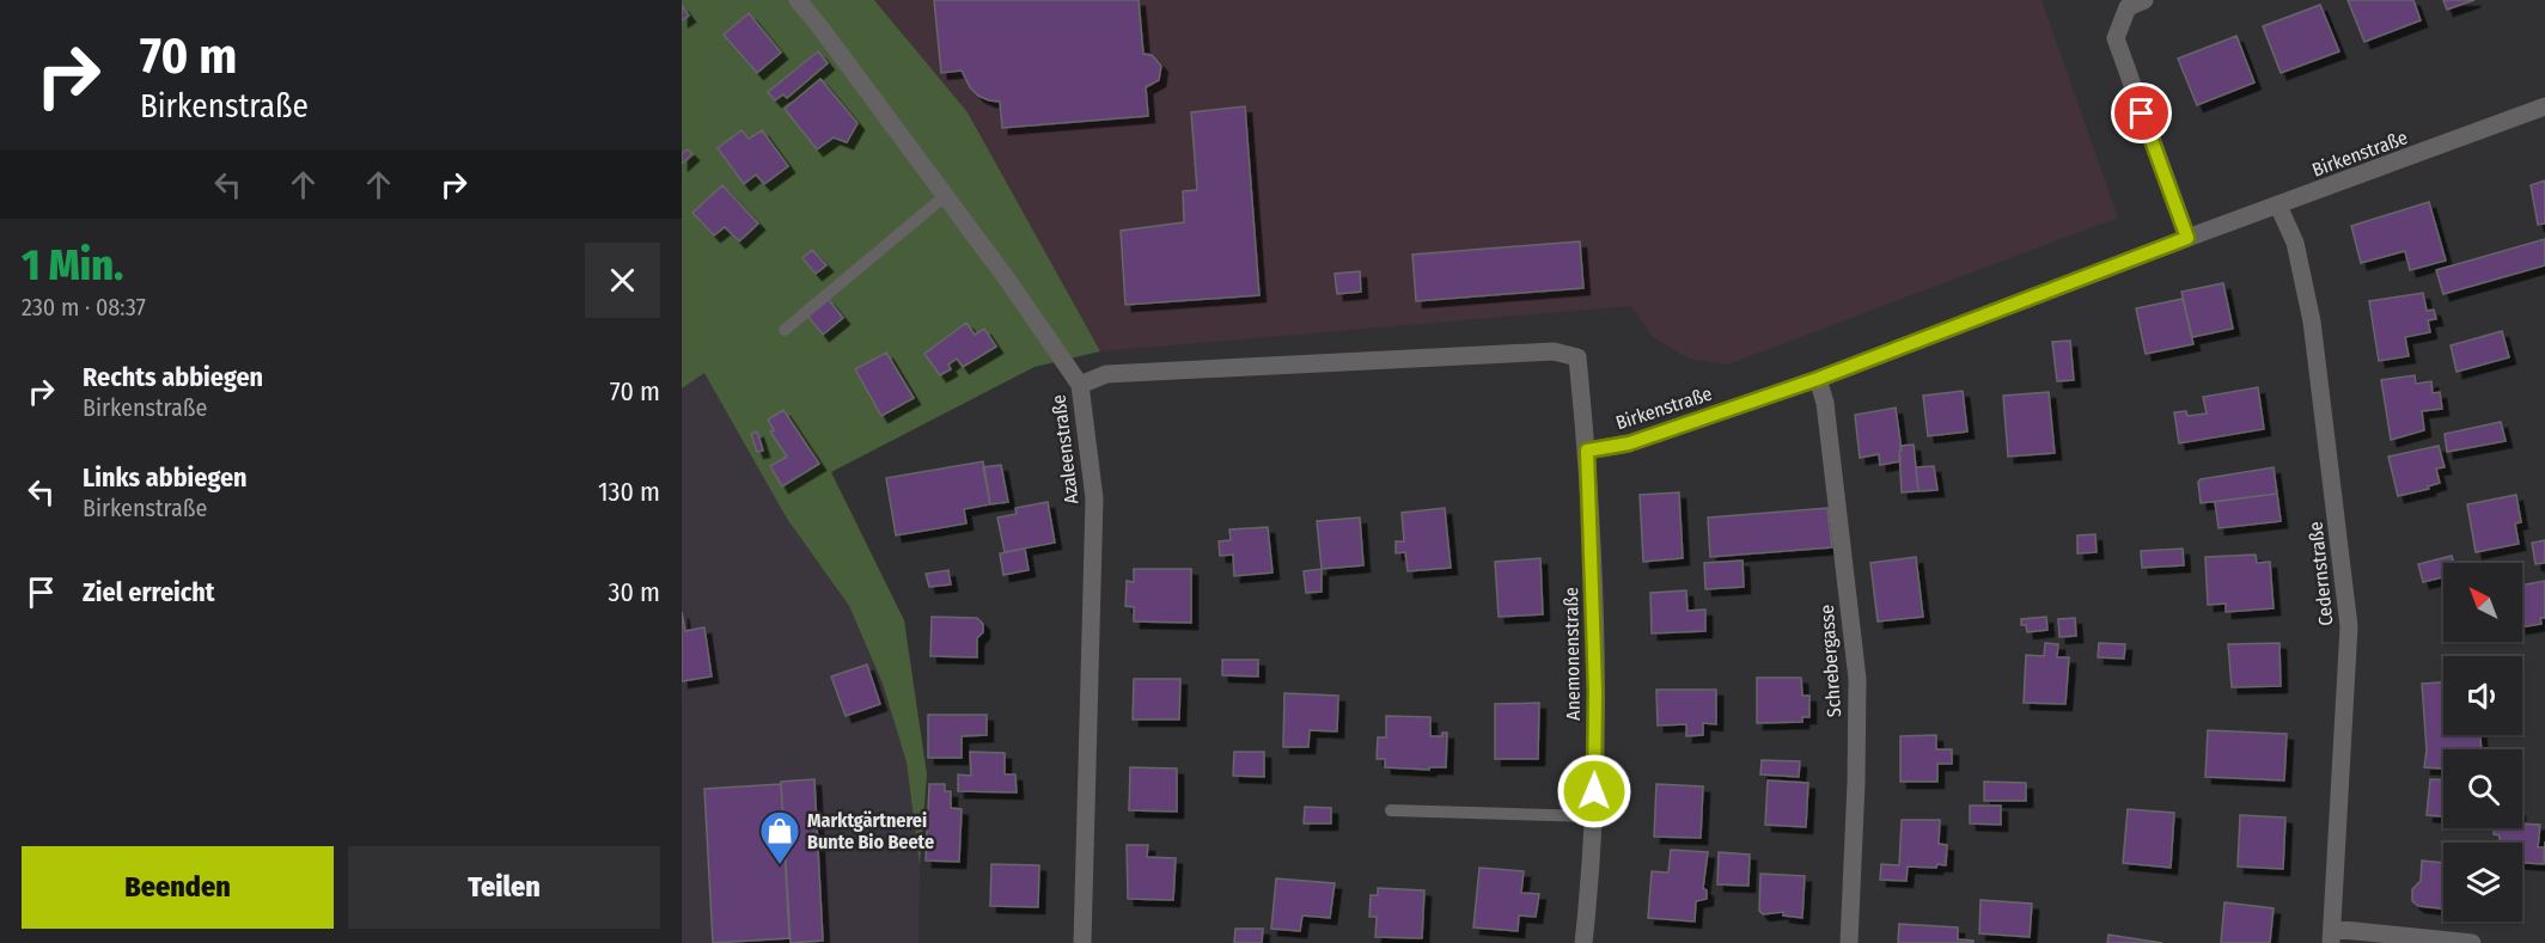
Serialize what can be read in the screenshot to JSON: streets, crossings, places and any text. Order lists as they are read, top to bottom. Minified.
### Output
{"streets":{"street":["Birkenstraße","Azaleenstraße","Cedernstraße","Anemonenstraße","Schrebergasse"]},"crossings":[["Birkenstraße","Azaleenstraße"],["Birkenstraße","Cedernstraße"],["Birkenstraße","Anemonenstraße"],["Birkenstraße","Schrebergasse"]],"places":{"shop":["Marktgärtnerei Bunte Bio Beete"]},"north":"top left","page":{"turn":["70 m","Birkenstraße"],"heading":["1 Min.","230 m · 08:37"],"list":[{"name":"Rechts abbiegen","note":"Birkenstraße","value":"70 m"},{"name":"Links abbiegen","note":"Birkenstraße","value":"130 m"},{"name":"Ziel erreicht","value":"30 m"}],"buttons":["Beenden","Teilen"]}}
